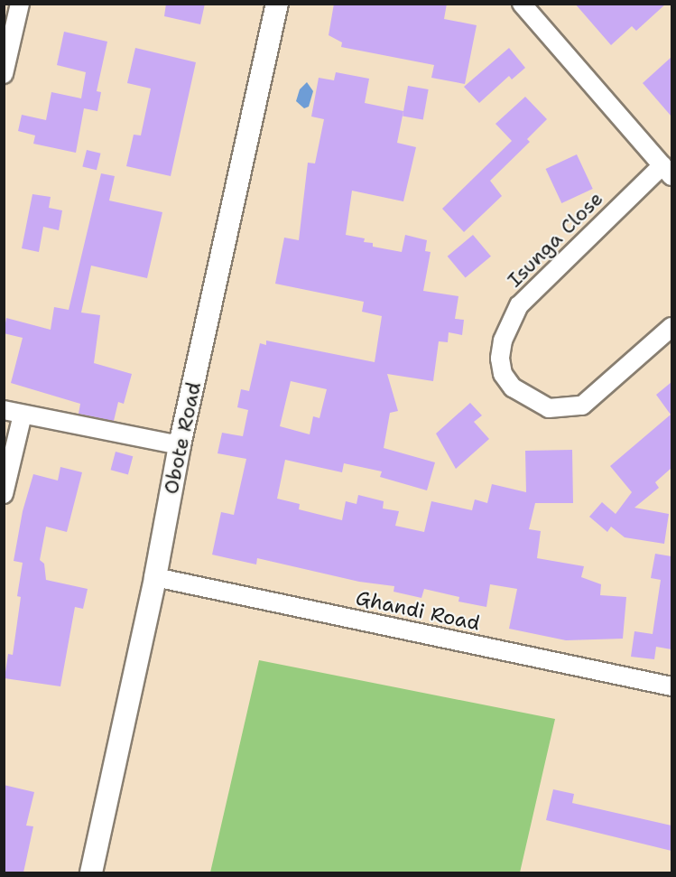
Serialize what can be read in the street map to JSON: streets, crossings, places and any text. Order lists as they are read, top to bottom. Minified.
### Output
{"streets":{"street":["Isunga Close","Obote Road","Ghandi Road"]},"crossings":[["Obote Road","Ghandi Road"]]}
